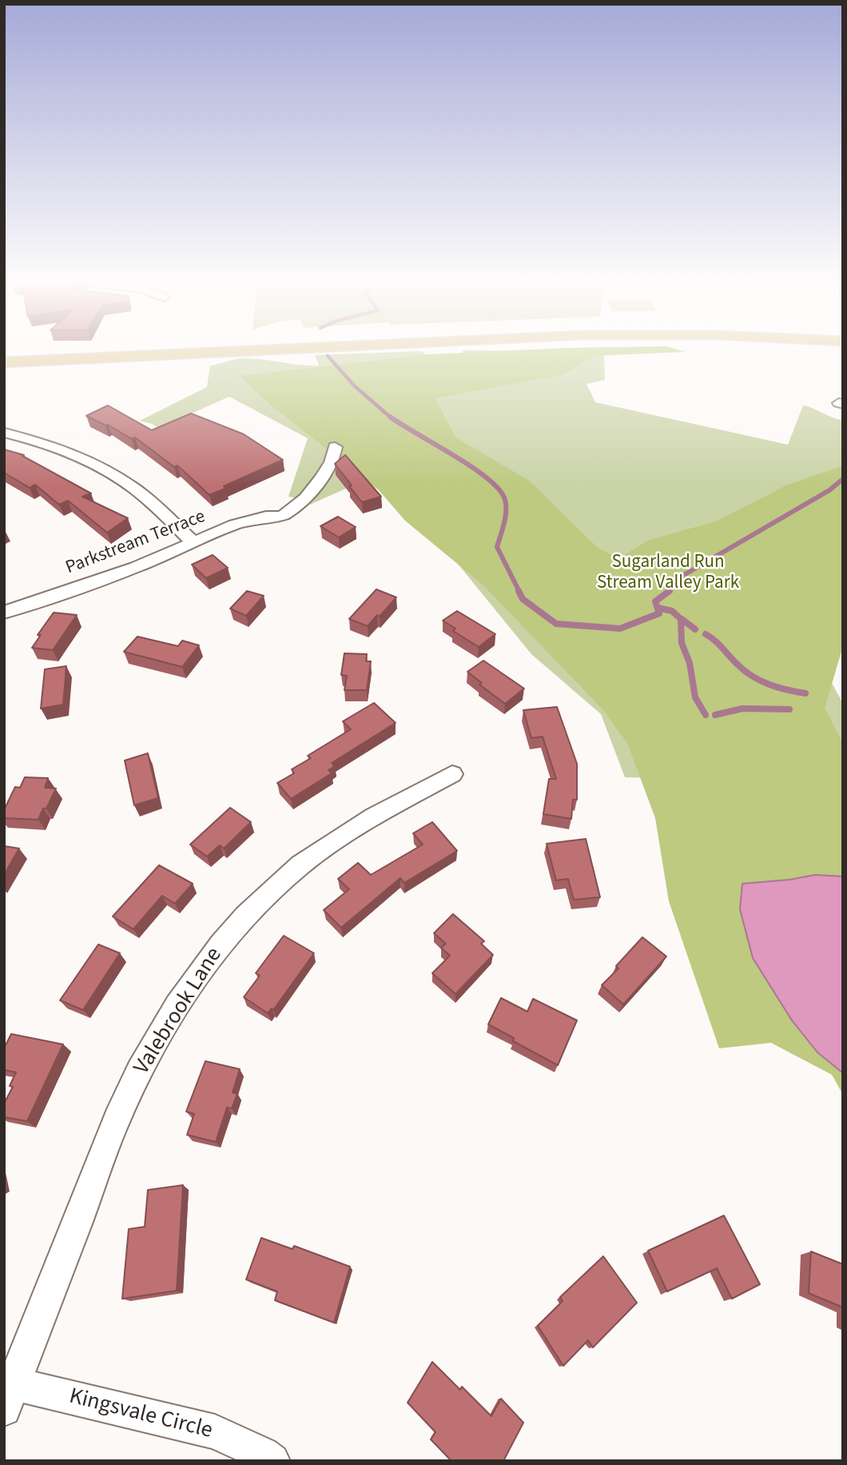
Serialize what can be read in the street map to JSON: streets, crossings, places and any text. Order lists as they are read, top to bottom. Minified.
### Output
{"streets":{"street":["Parkstream Terrace","Valebrook Lane","Kingsvale Circle"]},"crossings":[["Valebrook Lane","Kingsvale Circle"]],"parks":["Sugarland Run Stream Valley Park"]}
